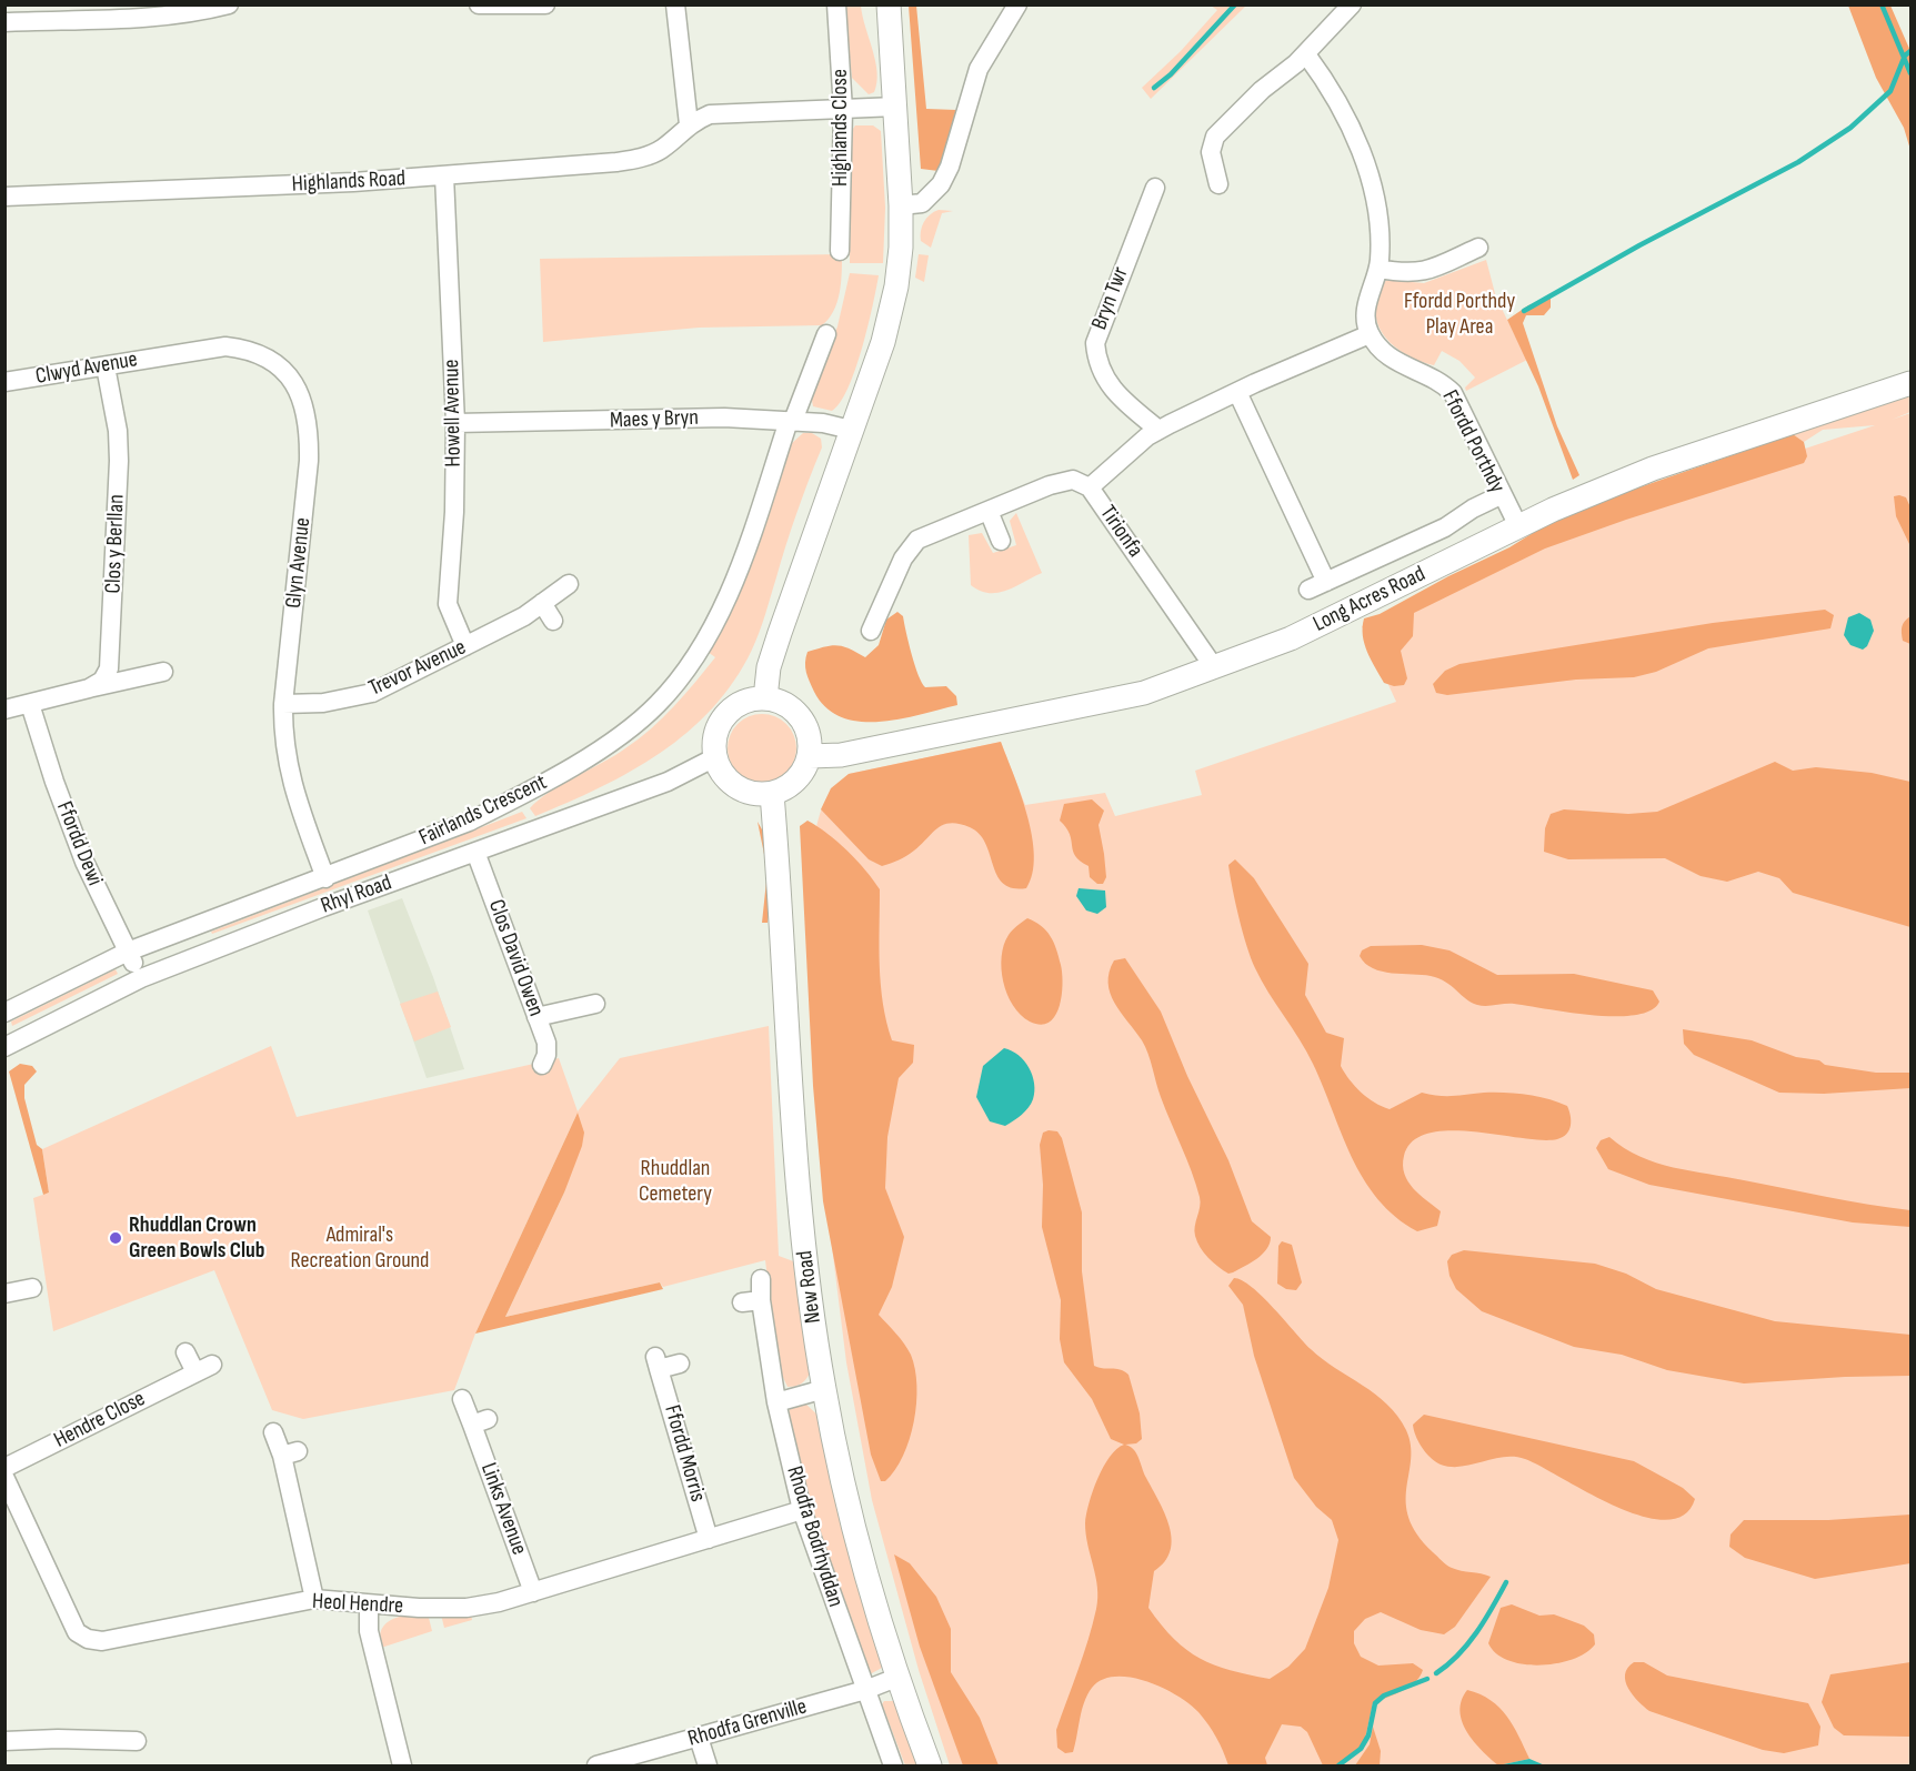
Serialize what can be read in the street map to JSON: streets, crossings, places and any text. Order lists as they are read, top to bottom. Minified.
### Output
{"streets":{"main road":["Long Acres Road","New Road"],"street":["Highlands Close","Highlands Road","Bryn Twr","Clwyd Avenue","Howell Avenue","Maes y Bryn","Ffordd Porthdy","Tirionfa","Clos y Berllan","Glyn Avenue","Trevor Avenue","Fairlands Crescent","Ffordd Dewi","Rhyl Road","Clos David Owen","Hendre Close","Ffordd Morris","Links Avenue","Rhodfa Bodrhyddan","Heol Hendre","Rhodfa Grenville"]},"crossings":[["Highlands Road","Howell Avenue"],["Clwyd Avenue","Clos y Berllan"],["Clwyd Avenue","Glyn Avenue"],["Howell Avenue","Maes y Bryn"],["Howell Avenue","Trevor Avenue"],["Maes y Bryn","Fairlands Crescent"],["Ffordd Porthdy","Long Acres Road"],["Tirionfa","Long Acres Road"],["Glyn Avenue","Trevor Avenue"],["Glyn Avenue","Fairlands Crescent"],["Long Acres Road","Rhyl Road"],["Long Acres Road","New Road"],["Fairlands Crescent","Ffordd Dewi"],["Ffordd Dewi","Rhyl Road"],["Rhyl Road","Clos David Owen"],["Rhyl Road","New Road"],["New Road","Rhodfa Grenville"],["Ffordd Morris","Heol Hendre"],["Links Avenue","Heol Hendre"],["Rhodfa Bodrhyddan","Heol Hendre"],["Rhodfa Bodrhyddan","Rhodfa Grenville"]],"parks":["Ffordd Porthdy Play Area","Rhuddlan Cemetery","Admiral's Recreation Ground"],"places":["Rhuddlan Crown Green Bowls Club"]}
